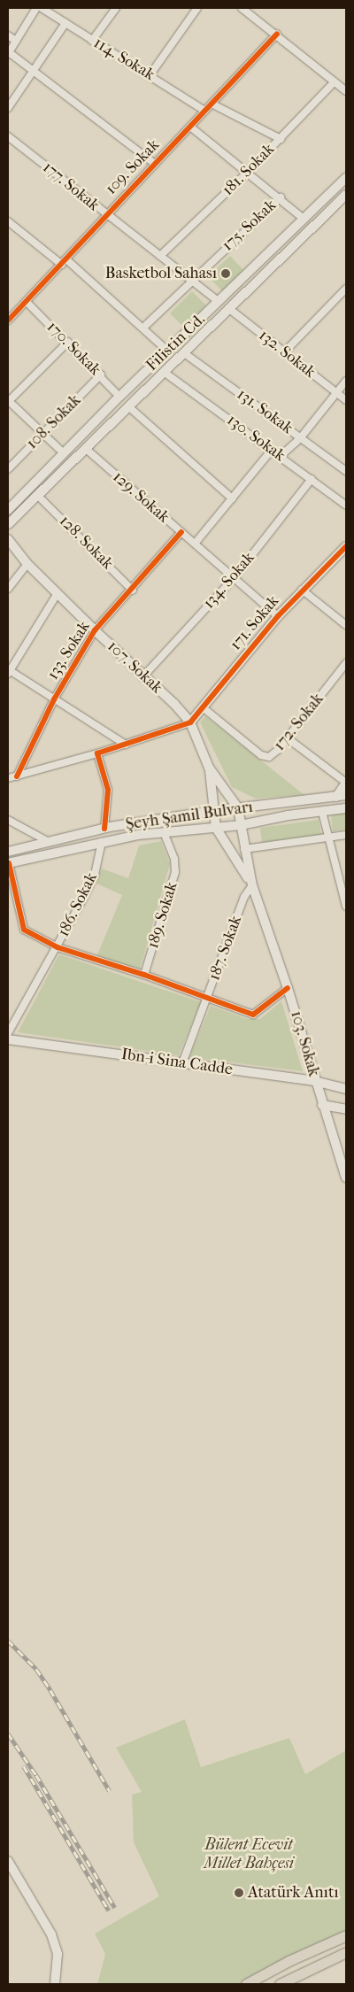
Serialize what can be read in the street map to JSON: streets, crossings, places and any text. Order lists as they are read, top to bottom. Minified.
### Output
{"streets":{"main road":["Filistin Cd.","171. Sokak","107. Sokak","Şeyh Şamil Bulvarı","103. Sokak","Ibn-i Sina Cadde"],"street":["114. Sokak","109. Sokak","181. Sokak","177. Sokak","175. Sokak","170. Sokak","132. Sokak","131. Sokak","108. Sokak","130. Sokak","129. Sokak","128. Sokak","134. Sokak","133. Sokak","172. Sokak","186. Sokak","189. Sokak","187. Sokak"]},"crossings":[["114. Sokak","109. Sokak"],["109. Sokak","177. Sokak"],["109. Sokak","170. Sokak"],["181. Sokak","177. Sokak"],["177. Sokak","175. Sokak"],["177. Sokak","Filistin Cd."],["Filistin Cd.","170. Sokak"],["Filistin Cd.","132. Sokak"],["Filistin Cd.","131. Sokak"],["Filistin Cd.","130. Sokak"],["Filistin Cd.","129. Sokak"],["Filistin Cd.","128. Sokak"],["170. Sokak","108. Sokak"],["130. Sokak","134. Sokak"],["129. Sokak","134. Sokak"],["129. Sokak","171. Sokak"],["129. Sokak","133. Sokak"],["128. Sokak","133. Sokak"],["134. Sokak","107. Sokak"],["171. Sokak","107. Sokak"],["171. Sokak","172. Sokak"],["133. Sokak","107. Sokak"],["107. Sokak","103. Sokak"],["Şeyh Şamil Bulvarı","186. Sokak"],["Şeyh Şamil Bulvarı","189. Sokak"],["Şeyh Şamil Bulvarı","103. Sokak"],["187. Sokak","103. Sokak"],["187. Sokak","Ibn-i Sina Cadde"],["103. Sokak","Ibn-i Sina Cadde"]],"parks":["Bülent Ecevit Millet Bahçesi"],"places":["Basketbol Sahası","Atatürk Anıtı"]}
